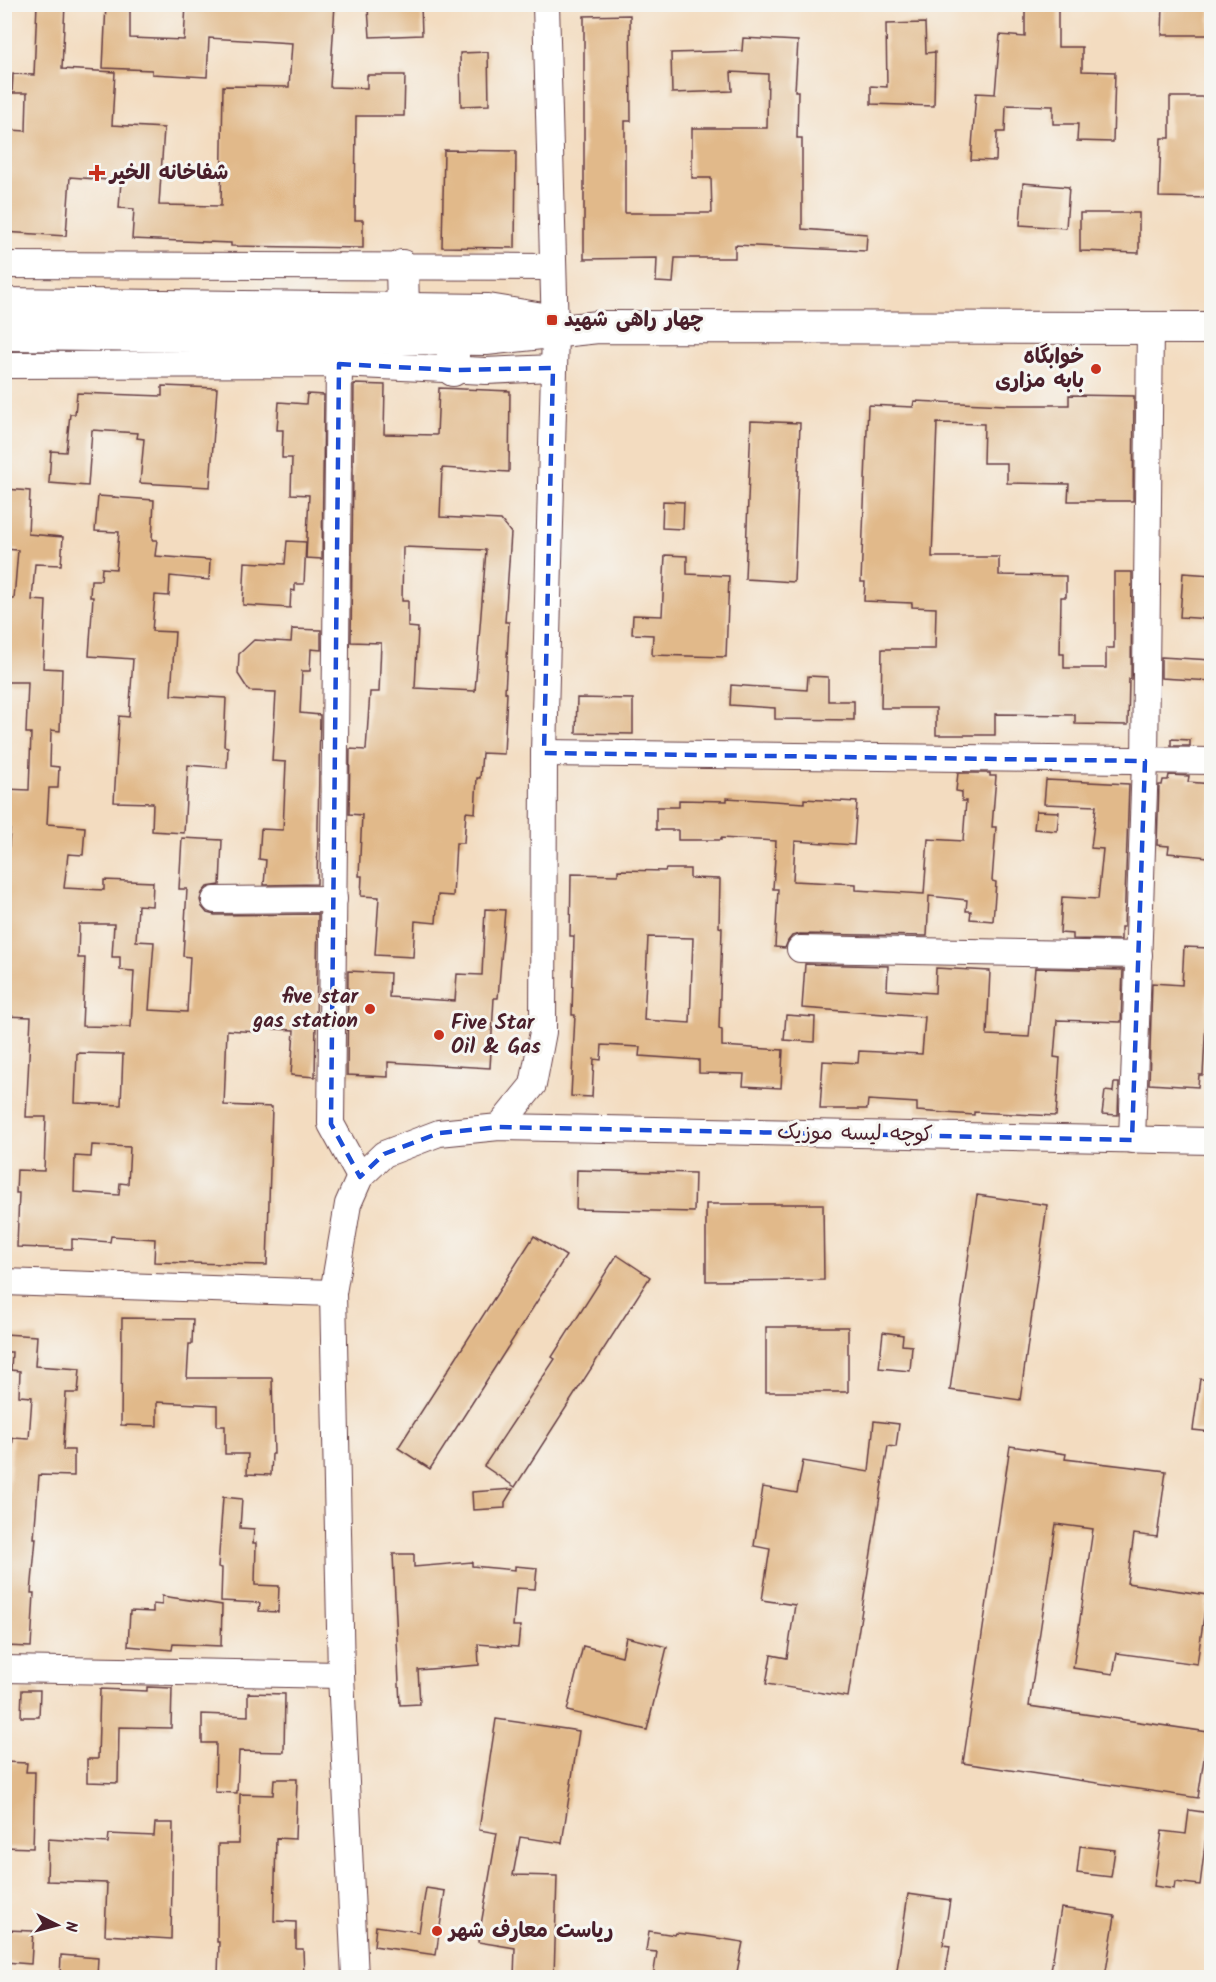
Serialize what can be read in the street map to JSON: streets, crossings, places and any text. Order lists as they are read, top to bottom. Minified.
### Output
{"streets":{"street":["کوچه لیسه موزیک"]},"places":{"health":["شفاخانه الخیر"],"transit":["چهار راهی شهید"],"other":["خوابگاه بابه مزاری","five star gas station","Five Star Oil & Gas","ریاست معارف شهر"]},"north":"right"}
